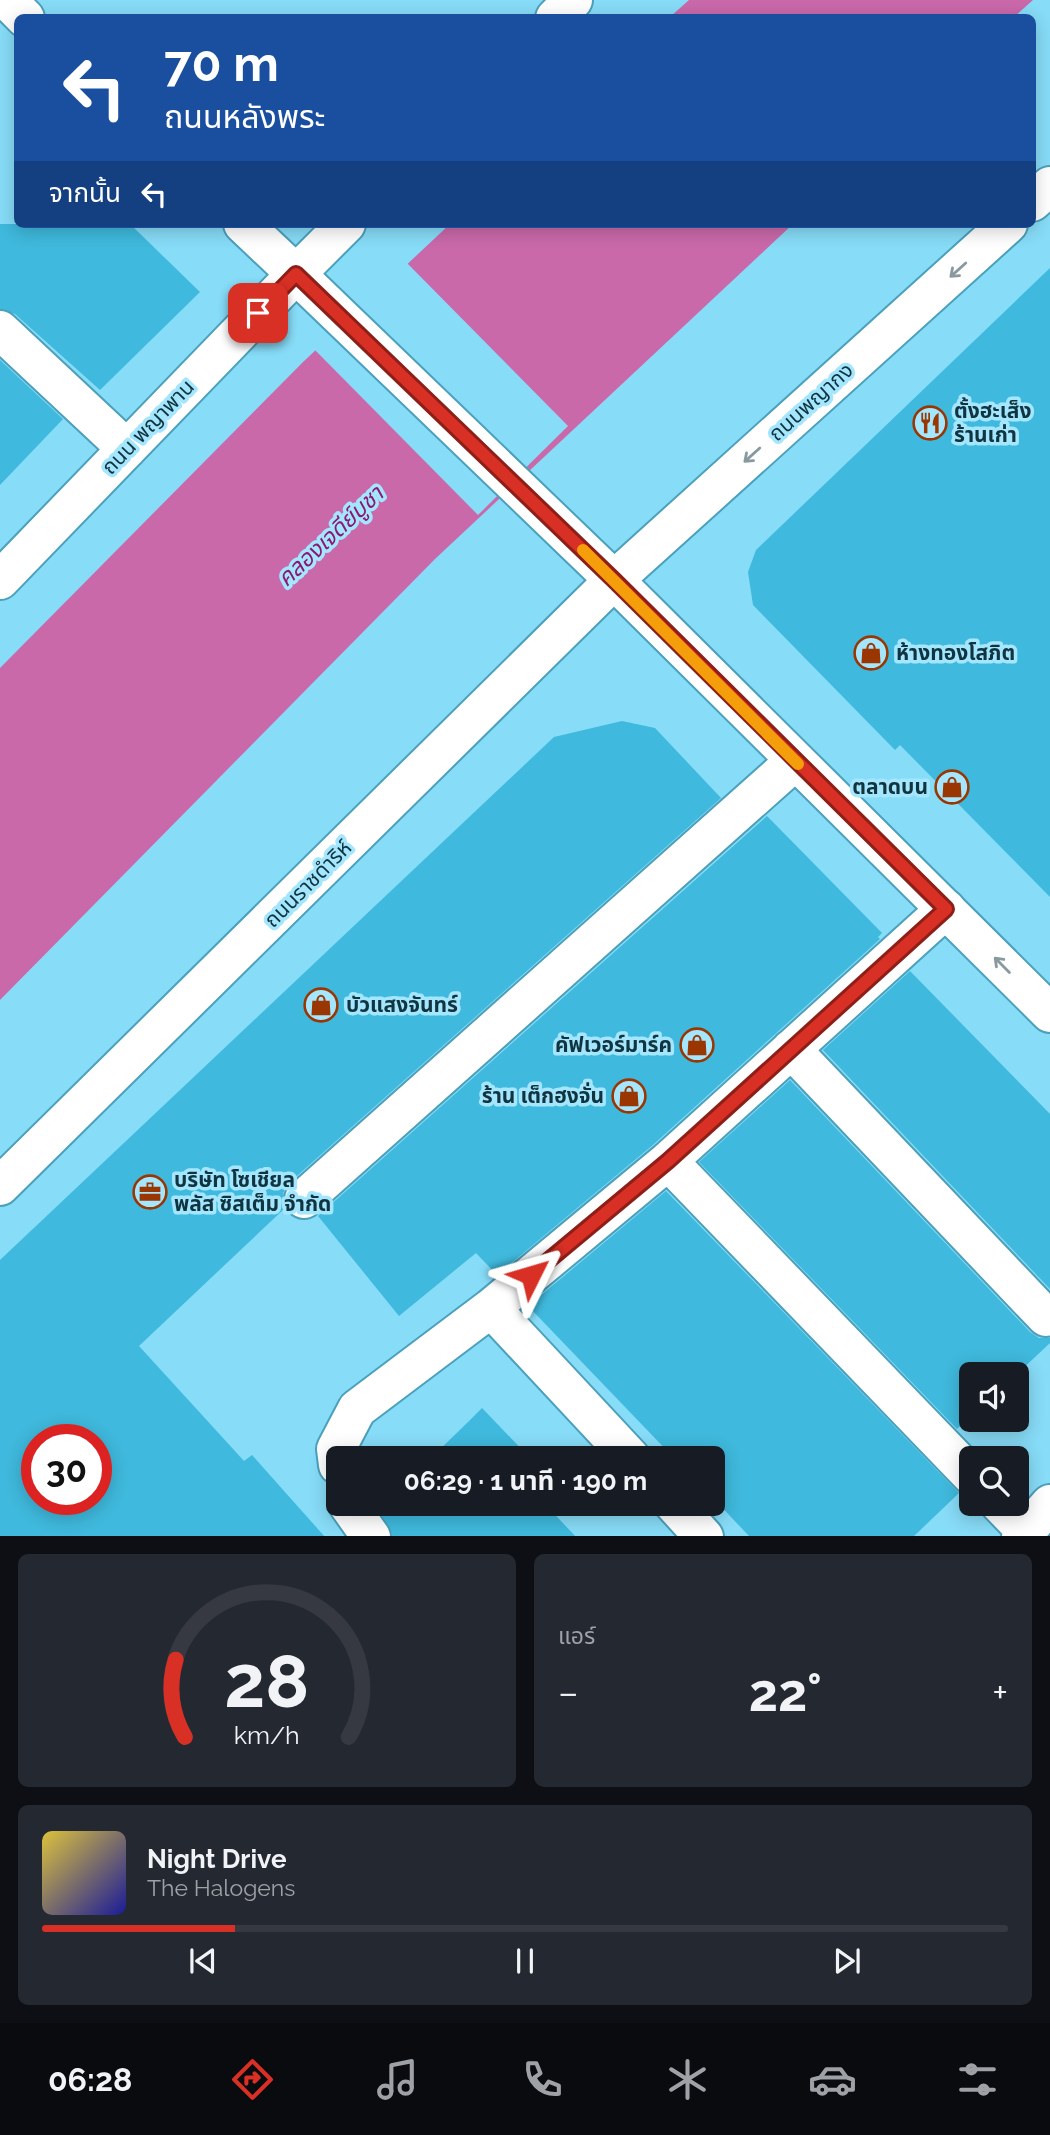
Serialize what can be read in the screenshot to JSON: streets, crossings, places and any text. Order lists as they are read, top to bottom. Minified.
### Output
{"streets":{"street":["ถนนพญากง","ถนน พญาพาน","ถนนราชดำริห์"]},"crossings":[["ถนนพญากง","ถนนราชดำริห์"]],"one_way":["ถนนพญากง"],"water":["คลองเจดีย์บูชา"],"places":{"restaurant":["ตั้งฮะเส็ง ร้านเก่า"],"shop":["ห้างทองโสภิต","ตลาดบน","บัวแสงจันทร์","คัฟเวอร์มาร์ค","ร้าน เต็กฮงจั่น"],"office":["บริษัท โซเชียล พลัส ซิสเต็ม จำกัด"]},"page":{"turn":["70 m","ถนนหลังพระ"],"then":"จากนั้น","limit":"30","trip":"06:29 · 1 นาที · 190 m","tile":"แอร์","heat":["−","22°","+"],"song":["Night Drive","The Halogens"],"tabs":"06:28","gauge":["28","km/h"]}}
